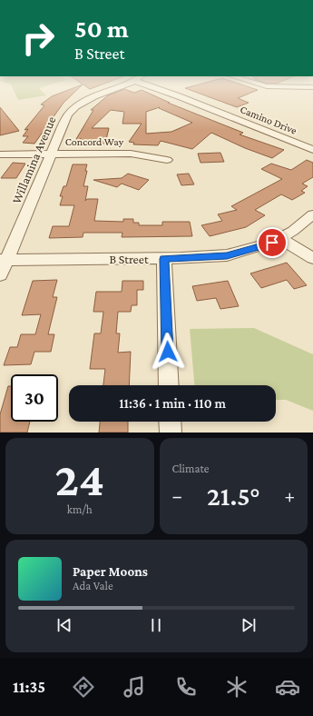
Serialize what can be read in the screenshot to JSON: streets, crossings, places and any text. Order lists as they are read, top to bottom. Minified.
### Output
{"streets":{"street":["Camino Drive","Concord Way","Willamina Avenue","B Street"]},"crossings":[["Concord Way","Willamina Avenue"],["Willamina Avenue","B Street"]],"page":{"turn":["50 m","B Street"],"limit":"30","trip":"11:36 · 1 min · 110 m","tile":[["24","km/h"],"Climate"],"heat":["−","21.5°","+"],"song":["Paper Moons","Ada Vale"],"tabs":"11:35"}}
